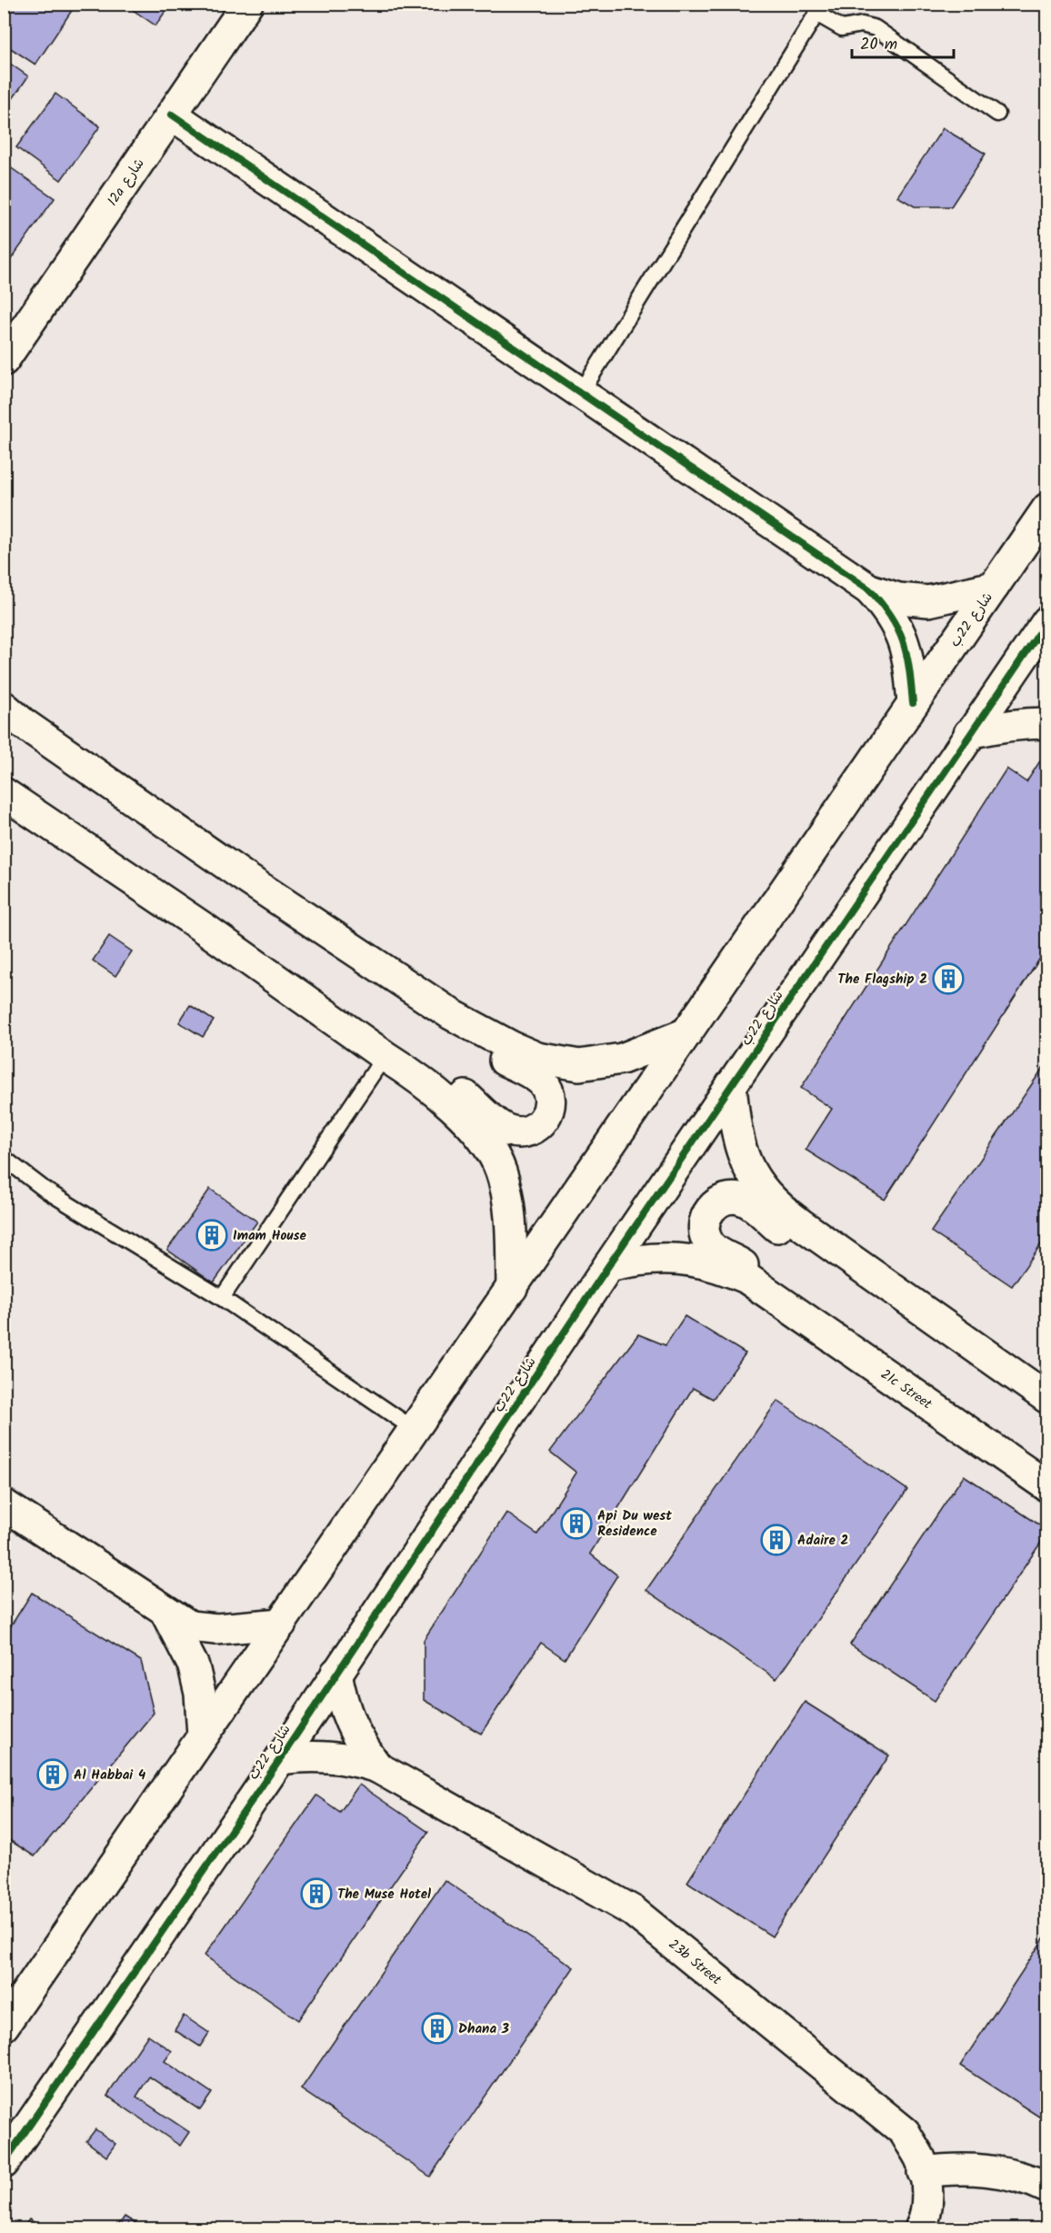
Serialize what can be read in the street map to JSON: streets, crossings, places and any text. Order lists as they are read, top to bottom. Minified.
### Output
{"streets":{"street":["12a شارع","شارع 22ب","21c Street","23b Street"]},"crossings":[["شارع 22ب","21c Street"],["شارع 22ب","23b Street"]],"places":{"building":["The Flagship 2","Imam House","Api Du west Residence","Adaire 2","Al Habbai 4","The Muse Hotel","Dhana 3"]},"scale_bar":"20 m"}
